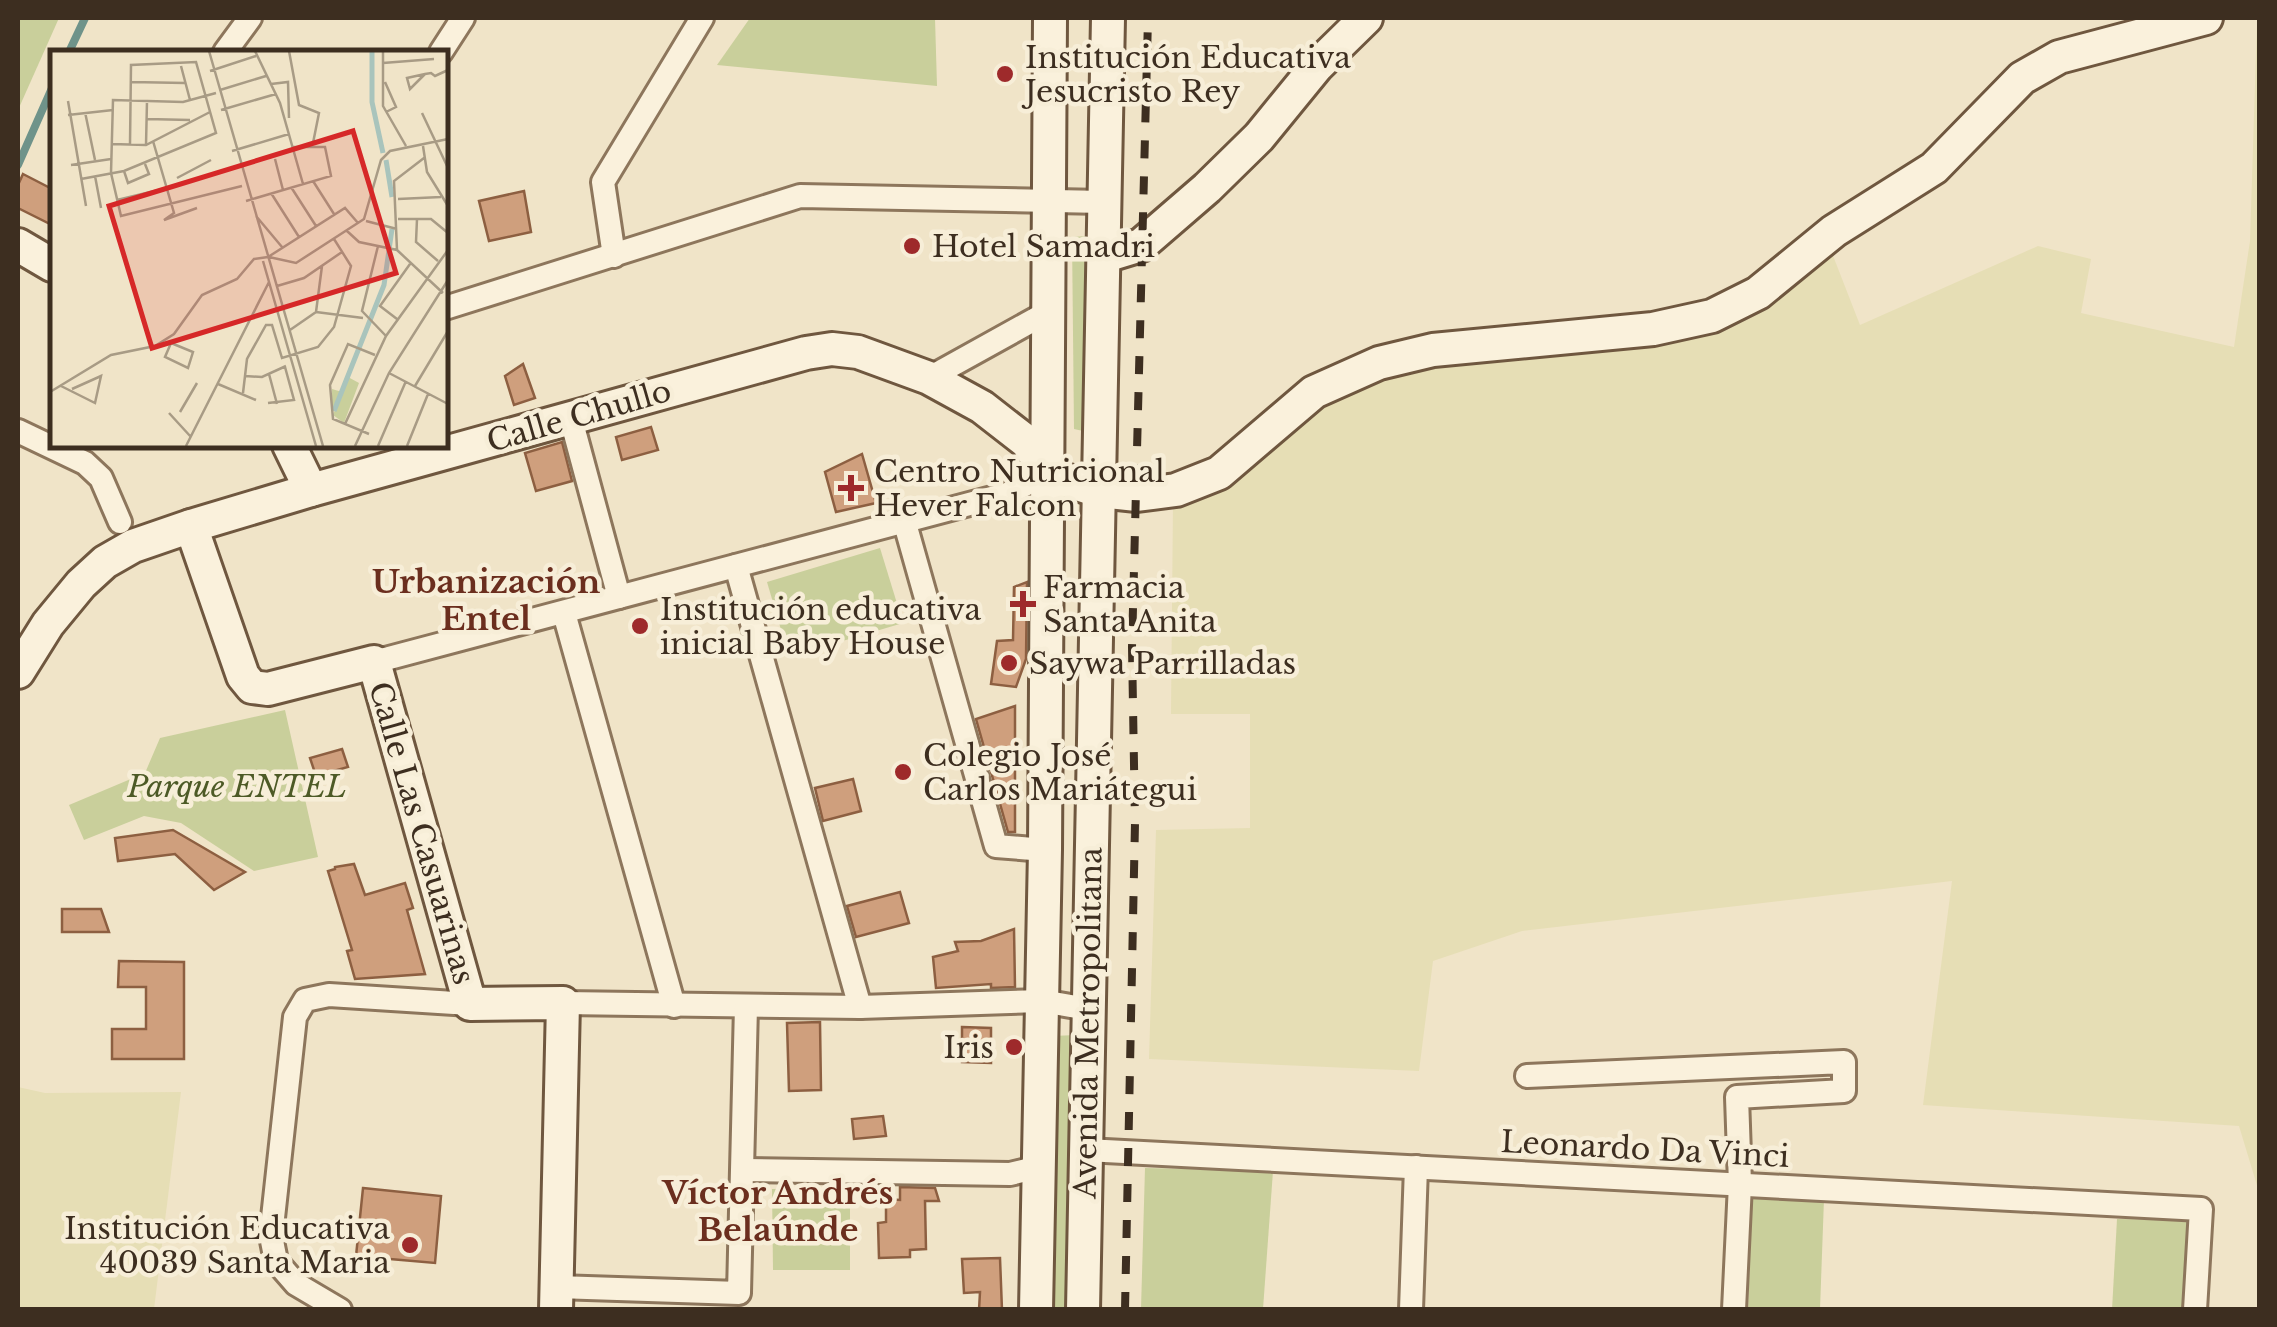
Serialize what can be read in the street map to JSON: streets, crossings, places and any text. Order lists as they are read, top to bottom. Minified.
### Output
{"streets":{"main road":["Calle Chullo","Calle Las Casuarinas","Avenida Metropolitana"],"street":["Leonardo Da Vinci"]},"crossings":[["Calle Chullo","Avenida Metropolitana"],["Avenida Metropolitana","Leonardo Da Vinci"]],"districts":["Urbanización Entel","Víctor Andrés Belaúnde"],"parks":["Parque ENTEL"],"places":{"other":["Institución Educativa Jesucristo Rey","Hotel Samadri","Institución educativa inicial Baby House","Saywa Parrilladas","Colegio José Carlos Mariátegui","Iris","Institución Educativa 40039 Santa Maria"],"health":["Centro Nutricional Hever Falcon","Farmacia Santa Anita"]}}
